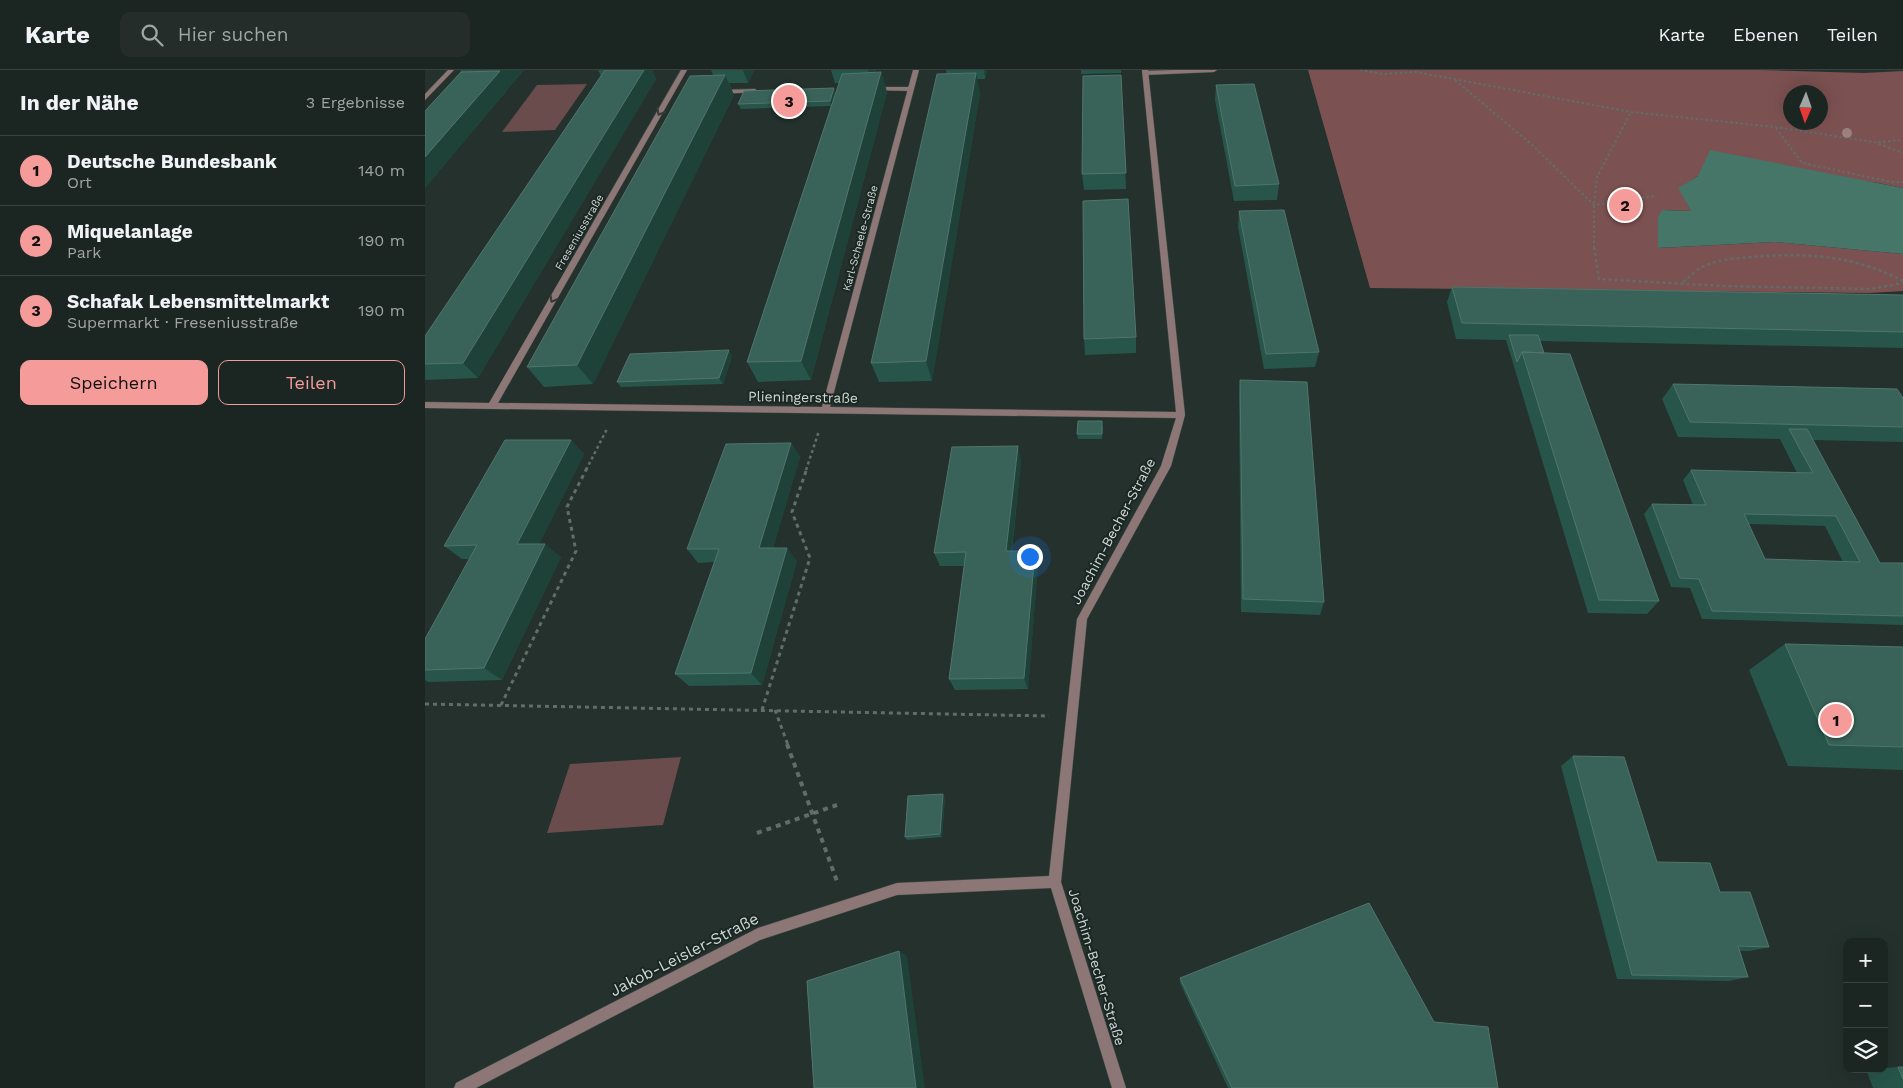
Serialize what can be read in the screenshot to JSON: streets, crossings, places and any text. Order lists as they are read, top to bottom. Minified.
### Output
{"streets":{"street":["Freseniusstraße","Karl-Scheele-Straße","Plieningerstraße","Joachim-Becher-Straße","Jakob-Leisler-Straße"]},"crossings":[["Freseniusstraße","Plieningerstraße"],["Karl-Scheele-Straße","Plieningerstraße"],["Plieningerstraße","Joachim-Becher-Straße"],["Joachim-Becher-Straße","Jakob-Leisler-Straße"]],"one_way":["Freseniusstraße"],"north":"bottom","page":{"header":"Karte","search":"Hier suchen","nav":["Karte","Ebenen","Teilen"],"heading":["In der Nähe","3 Ergebnisse"],"pins":["3","2","1"],"list":[{"mark":"1","name":"Deutsche Bundesbank","note":"Ort","value":"140 m"},{"mark":"2","name":"Miquelanlage","note":"Park","value":"190 m"},{"mark":"3","name":"Schafak Lebensmittelmarkt","note":"Supermarkt · Freseniusstraße","value":"190 m"}],"buttons":["Speichern","Teilen"],"map_buttons":["+","−"]}}
